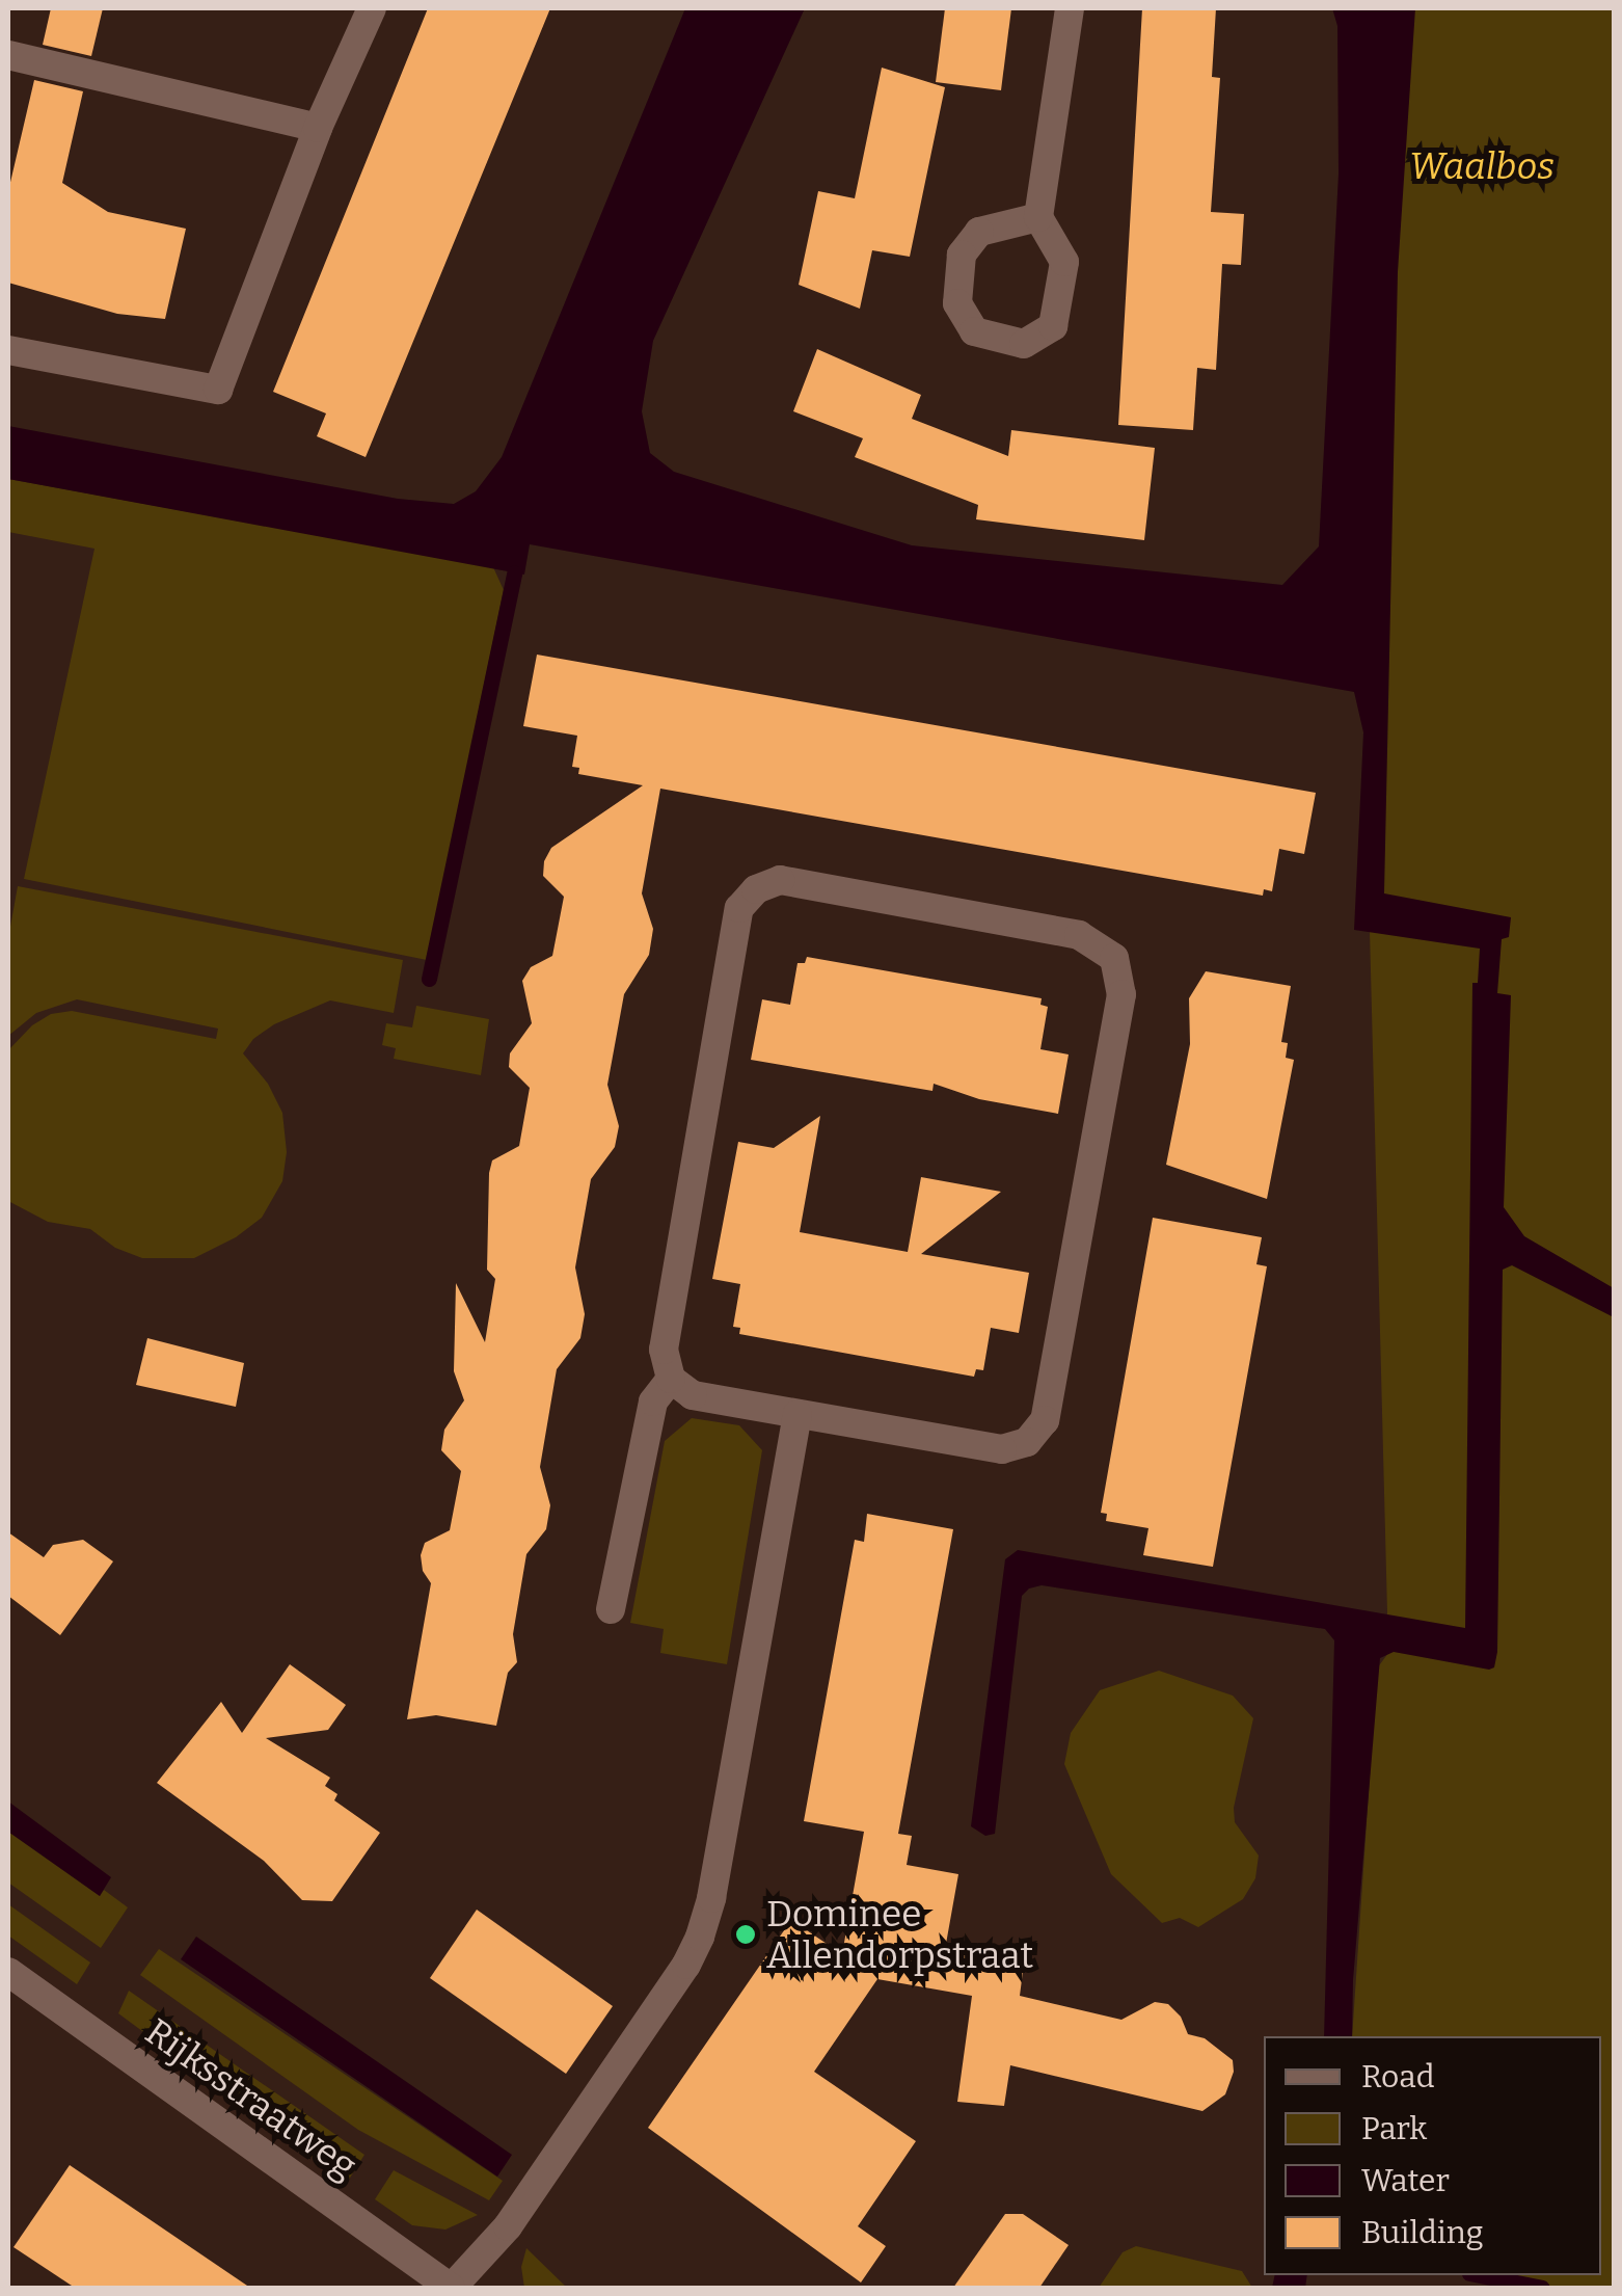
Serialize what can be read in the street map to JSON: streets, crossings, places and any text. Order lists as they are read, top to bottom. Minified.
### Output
{"streets":{"street":["Rijksstraatweg"]},"parks":["Waalbos"],"places":["Dominee Allendorpstraat"],"legend":["Road","Park","Water","Building"]}
